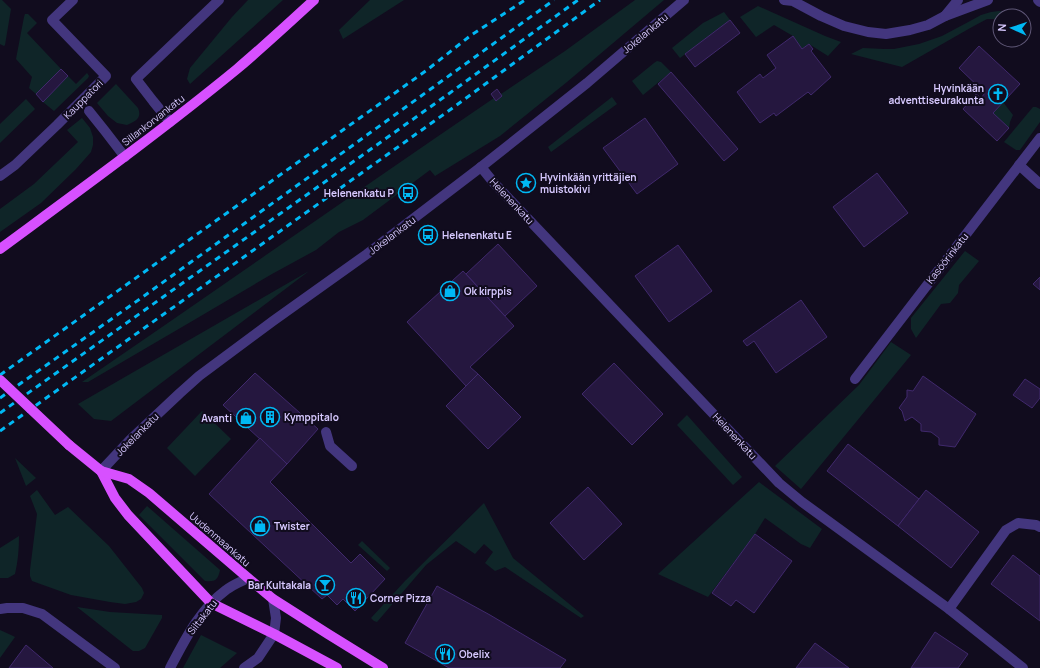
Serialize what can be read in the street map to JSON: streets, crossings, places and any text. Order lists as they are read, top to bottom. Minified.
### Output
{"streets":{"main road":["Sillankorvankatu","Uudenmaankatu"],"street":["Jokelankatu","Kauppatori","Helenenkatu","Kasöörinkatu","Siltakatu"]},"crossings":[["Jokelankatu","Helenenkatu"],["Jokelankatu","Uudenmaankatu"],["Uudenmaankatu","Siltakatu"]],"places":{"church":["Hyvinkään adventtiseurakunta"],"place":["Hyvinkään yrittäjien muistokivi"],"bus stop":["Helenenkatu P","Helenenkatu E"],"shop":["Ok kirppis","Avanti","Twister"],"building":["Kymppitalo"],"bar":["Bar Kultakala"],"restaurant":["Corner Pizza","Obelix"]},"north":"left"}
